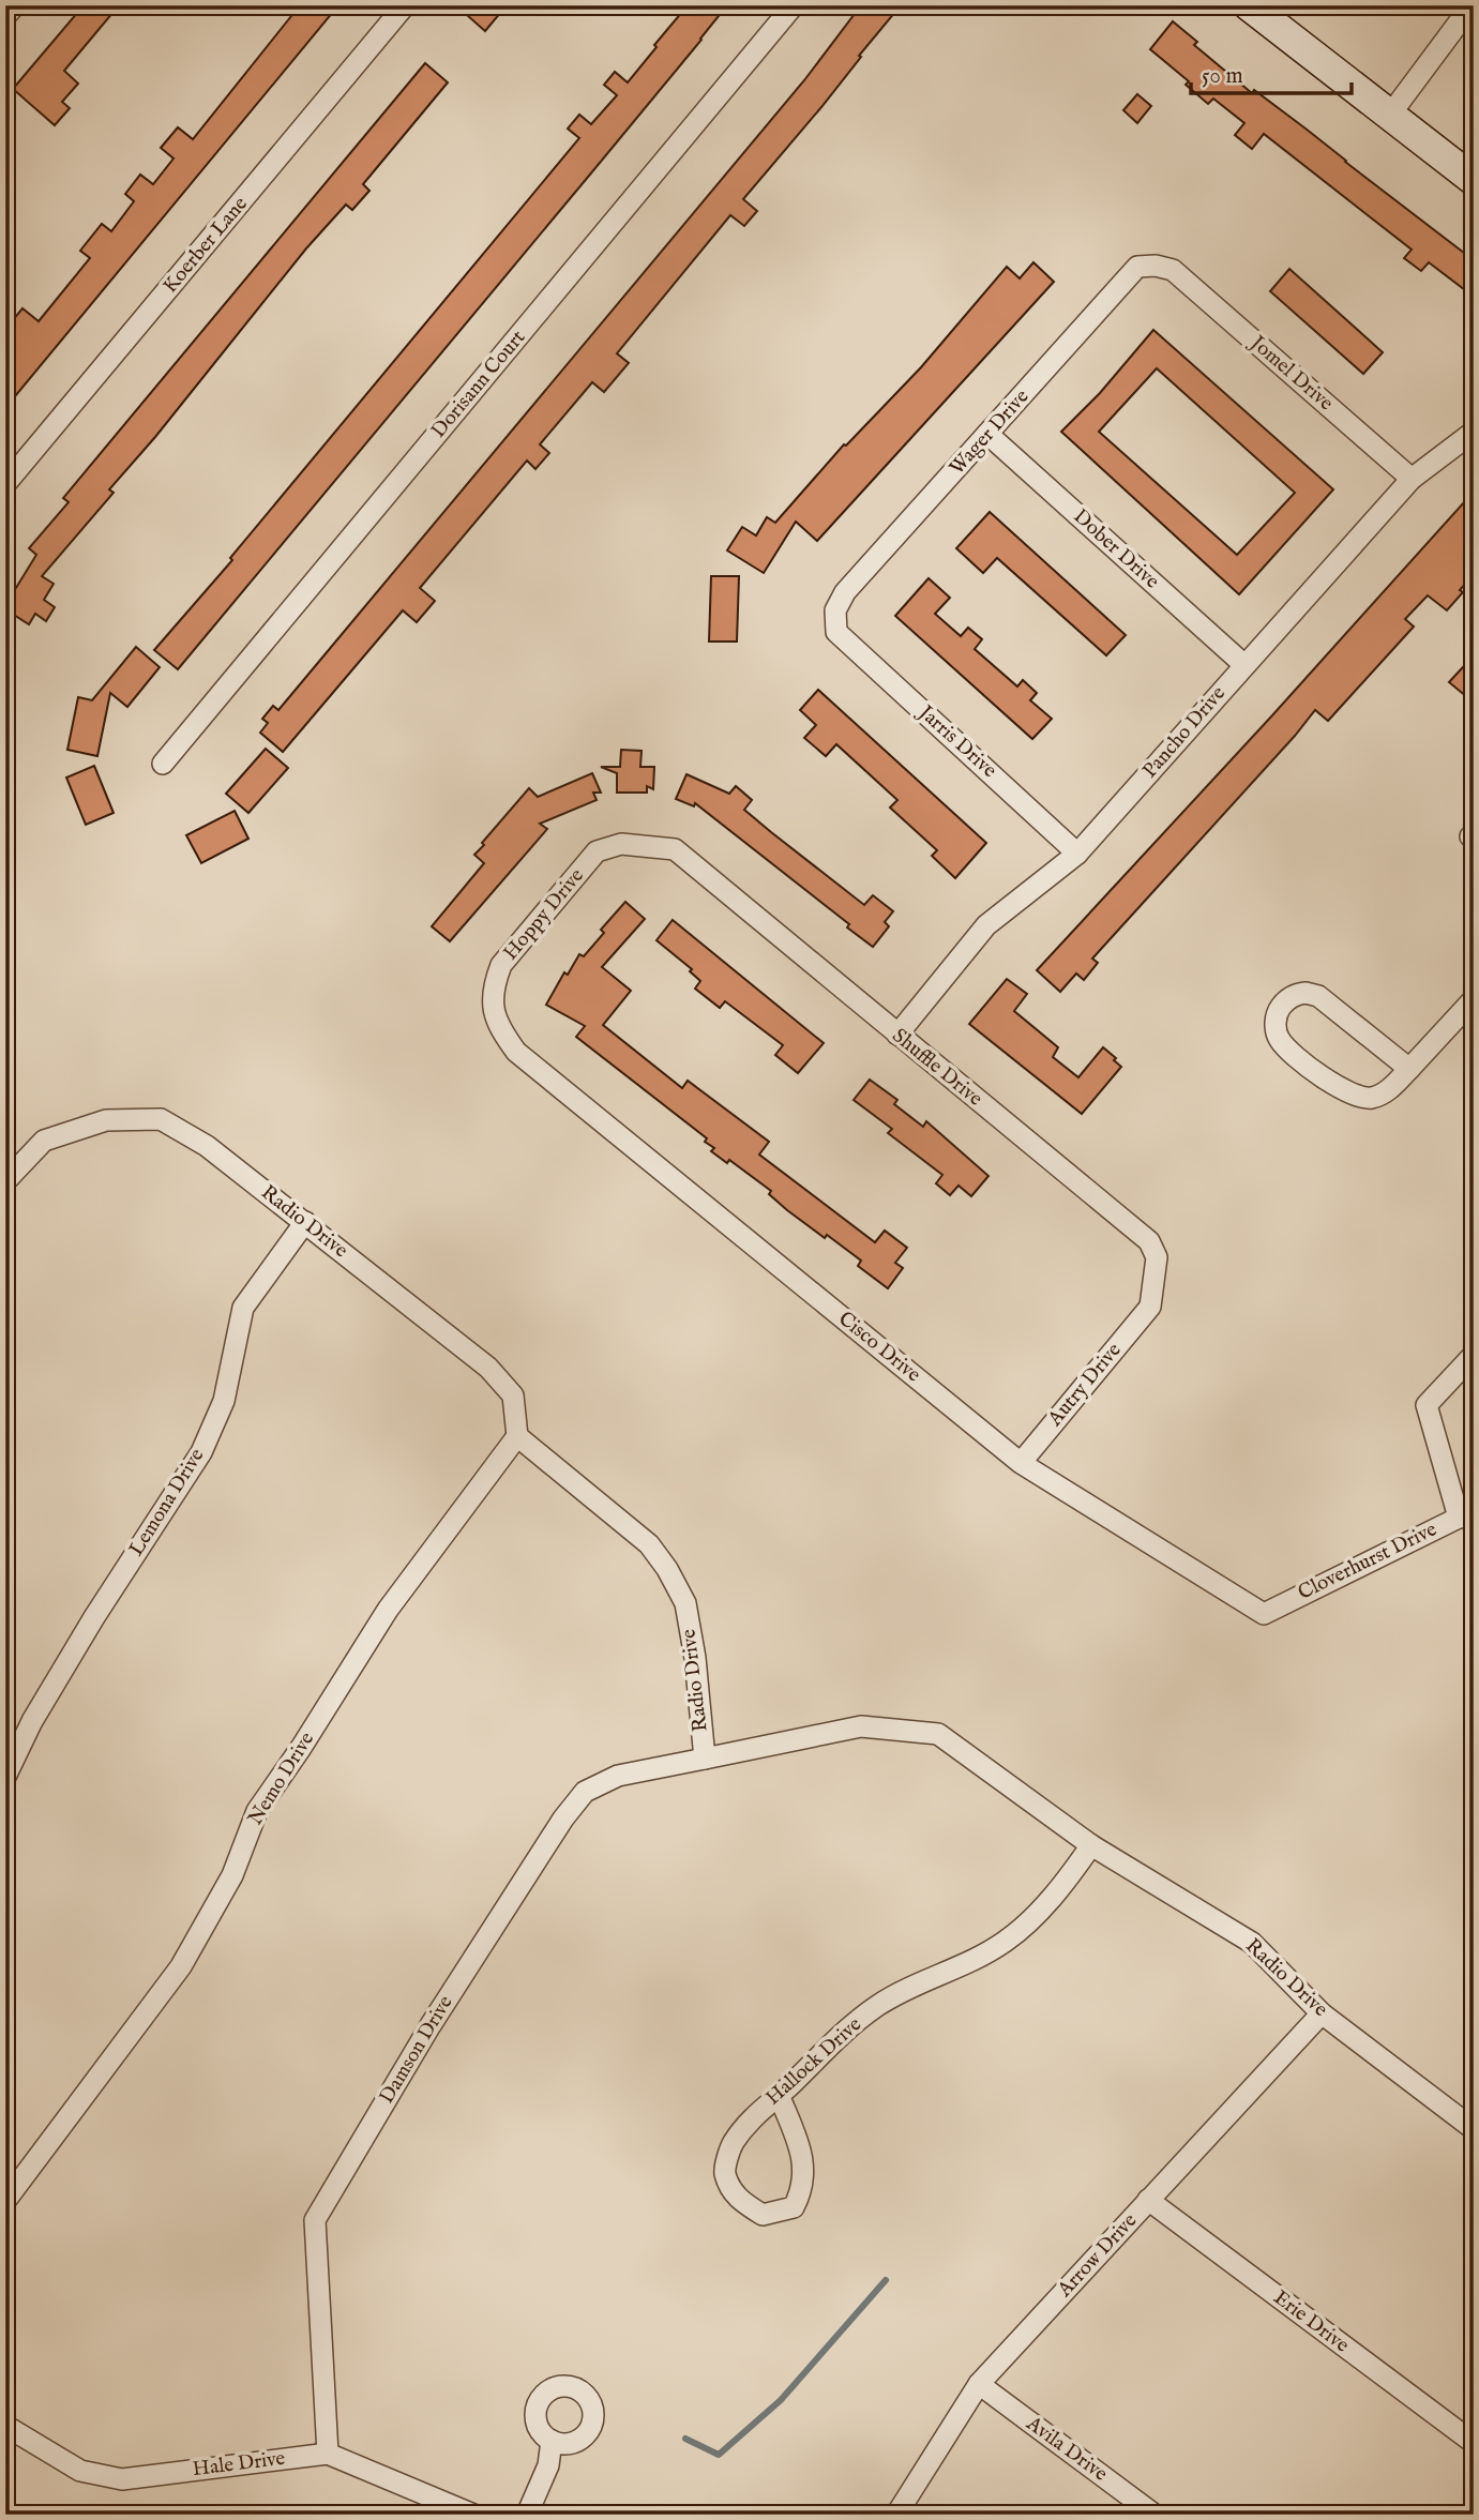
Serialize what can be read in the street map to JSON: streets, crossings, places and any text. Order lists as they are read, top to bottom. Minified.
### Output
{"streets":{"street":["Koerber Lane","Jomel Drive","Dorisann Court","Wager Drive","Dober Drive","Pancho Drive","Jarris Drive","Hoppy Drive","Shuffle Drive","Radio Drive","Cisco Drive","Autry Drive","Lemona Drive","Cloverhurst Drive","Nemo Drive","Damson Drive","Hallock Drive","Arrow Drive","Erie Drive","Avila Drive","Hale Drive"]},"crossings":[["Jomel Drive","Wager Drive"],["Jomel Drive","Pancho Drive"],["Wager Drive","Dober Drive"],["Wager Drive","Jarris Drive"],["Dober Drive","Pancho Drive"],["Pancho Drive","Jarris Drive"],["Pancho Drive","Shuffle Drive"],["Hoppy Drive","Shuffle Drive"],["Hoppy Drive","Cisco Drive"],["Shuffle Drive","Autry Drive"],["Radio Drive","Lemona Drive"],["Radio Drive","Nemo Drive"],["Radio Drive","Damson Drive"],["Radio Drive","Hallock Drive"],["Radio Drive","Arrow Drive"],["Cisco Drive","Autry Drive"],["Cisco Drive","Cloverhurst Drive"],["Damson Drive","Hale Drive"],["Arrow Drive","Erie Drive"],["Arrow Drive","Avila Drive"]],"scale_bar":"50 m"}
